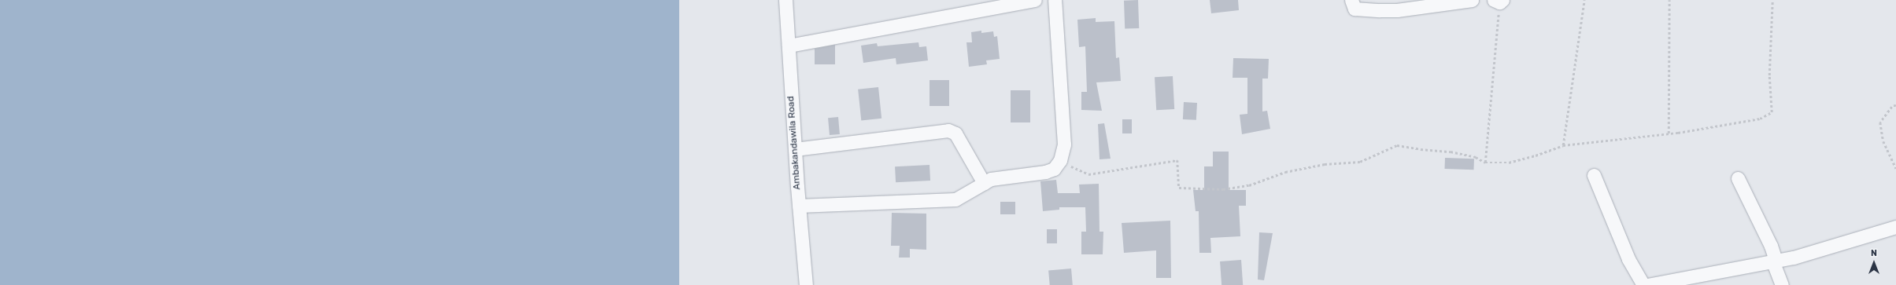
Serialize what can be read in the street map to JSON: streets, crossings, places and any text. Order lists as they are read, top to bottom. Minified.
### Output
{"streets":{"street":["Ambakandawila Road"]},"north":"top"}
